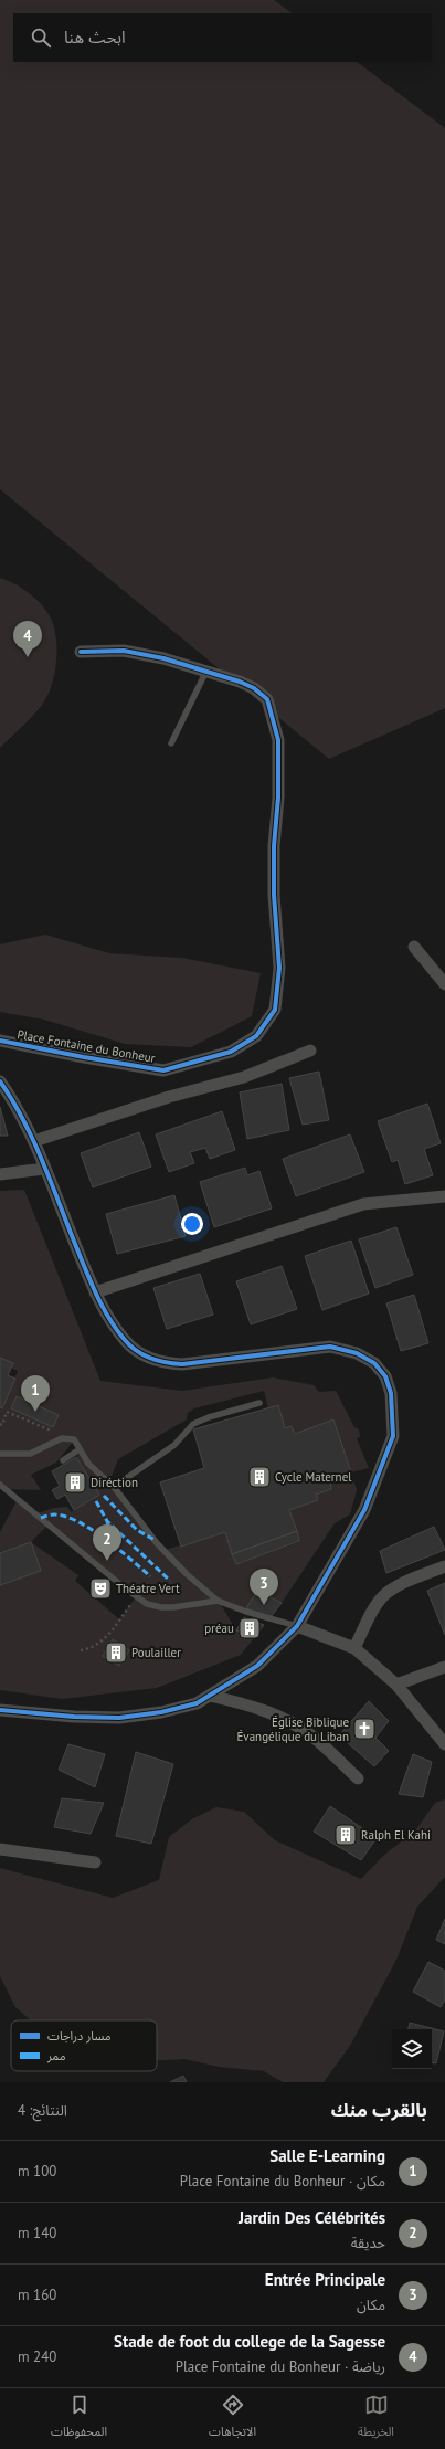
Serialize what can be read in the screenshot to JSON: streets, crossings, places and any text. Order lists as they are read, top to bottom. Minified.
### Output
{"streets":{"street":["Place Fontaine du Bonheur"]},"places":{"building":["Cycle Maternel","Diréction","préau","Poulailler","Ralph El Kahi"],"theatre":["Théatre Vert"],"church":["Église Biblique Évangélique du Liban"]},"legend":["مسار دراجات","ممر"],"page":{"search":"ابحث هنا","pins":["4","1","2","3"],"heading":["بالقرب منك","النتائج: 4"],"list":[{"mark":"1","name":"Salle E-Learning","note":"مكان · Place Fontaine du Bonheur","value":"100 m"},{"mark":"2","name":"Jardin Des Célébrités","note":"حديقة","value":"140 m"},{"mark":"3","name":"Entrée Principale","note":"مكان","value":"160 m"},{"mark":"4","name":"Stade de foot du college de la Sagesse","note":"رياضة · Place Fontaine du Bonheur","value":"240 m"}],"nav":["الخريطة","الاتجاهات","المحفوظات"]}}
